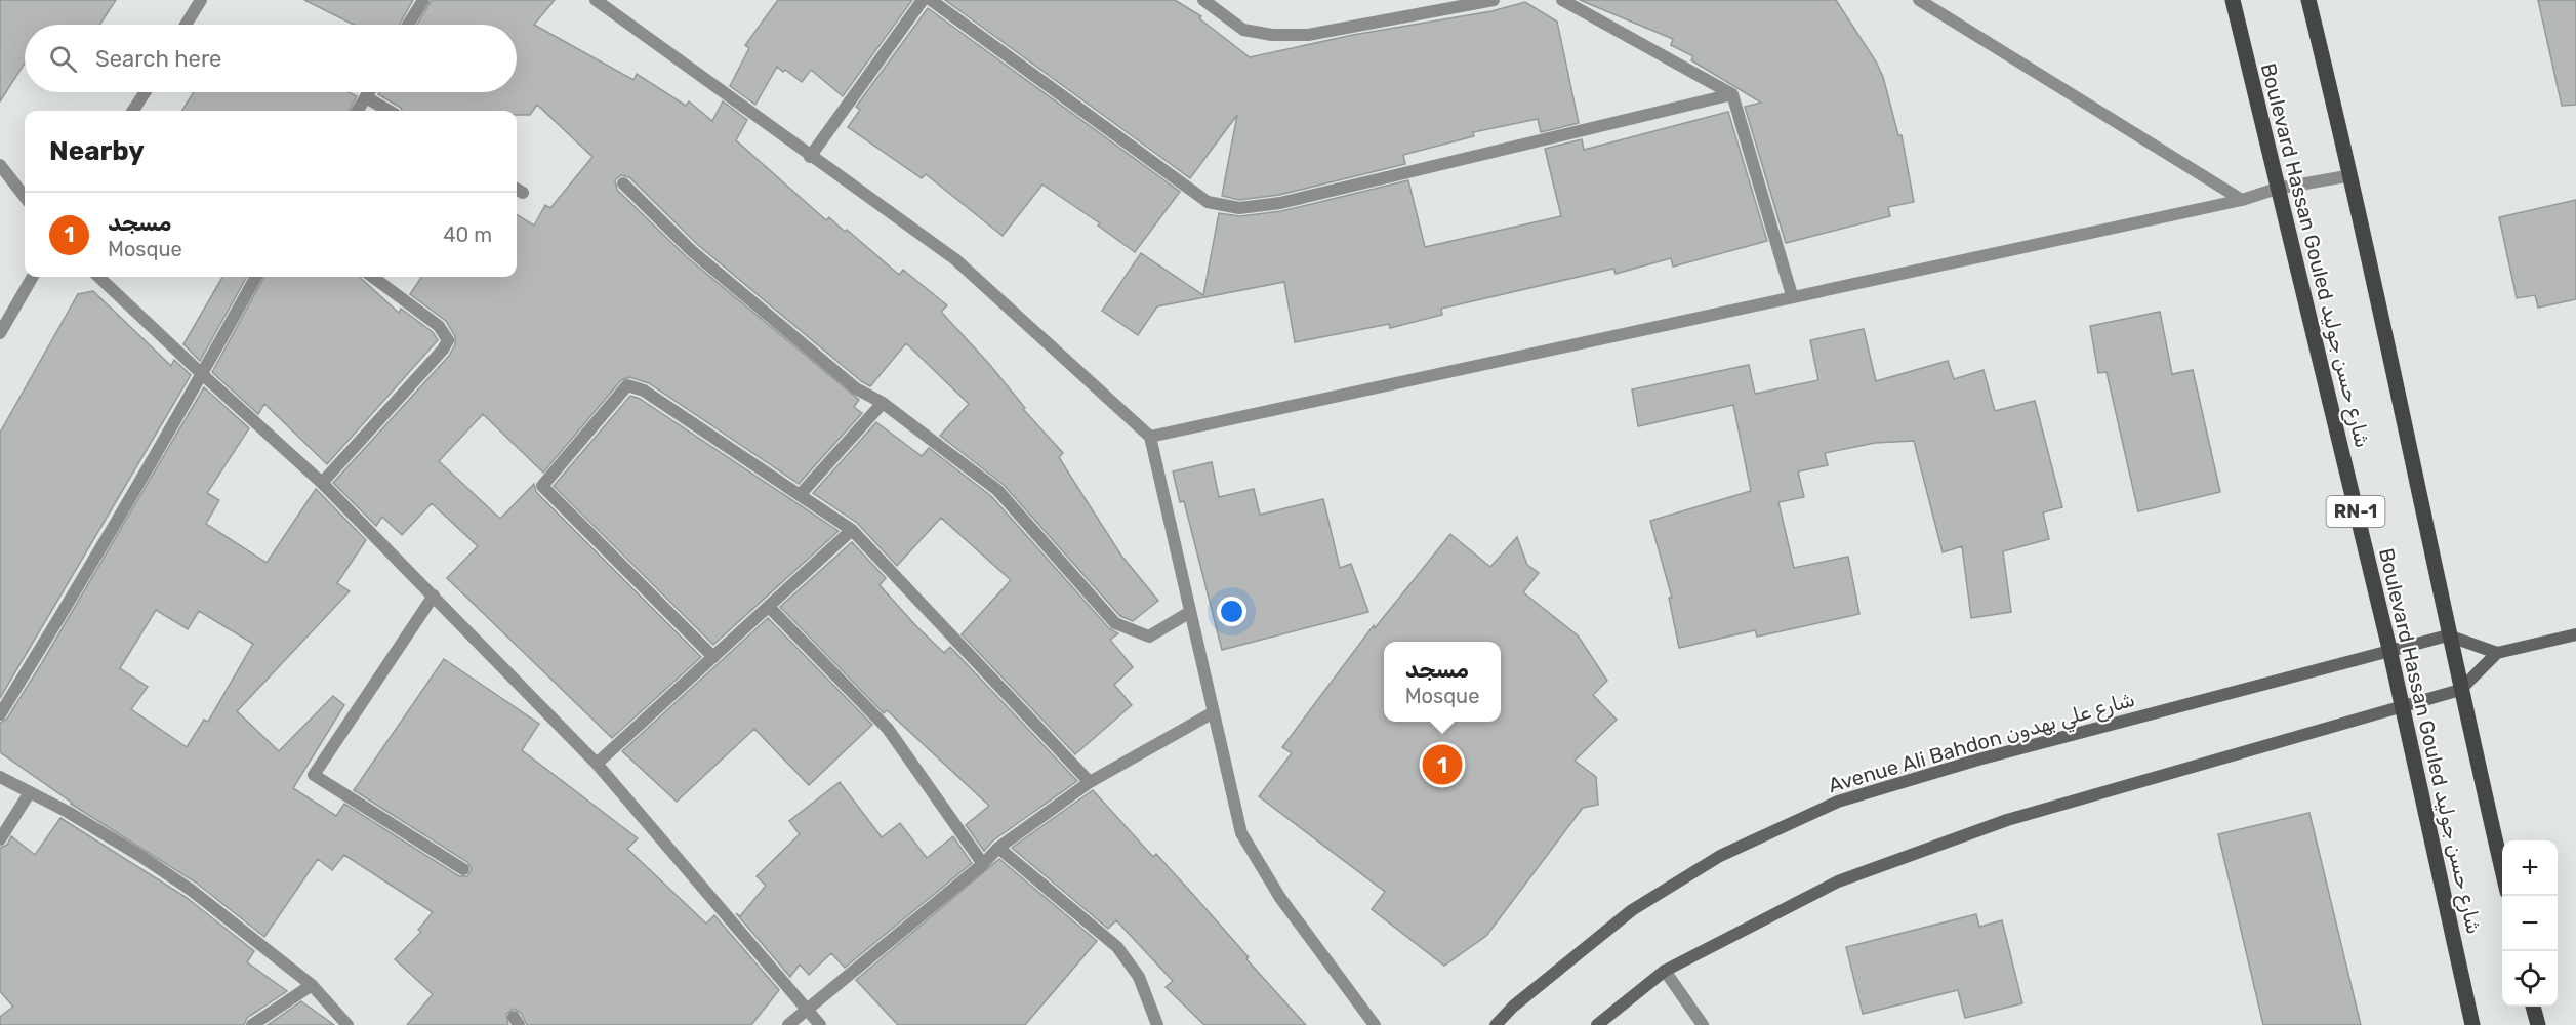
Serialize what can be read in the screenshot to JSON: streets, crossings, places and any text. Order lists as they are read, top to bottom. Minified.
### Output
{"streets":{"main road":["Boulevard Hassan Gouled شارع حسن جوليد","RN-1","Avenue Ali Bahdon شارع علي بهدون"]},"crossings":[["Boulevard Hassan Gouled شارع حسن جوليد","Avenue Ali Bahdon شارع علي بهدون"]],"page":{"search":"Search here","heading":"Nearby","list":[{"mark":"1","name":"مسجد","note":"Mosque","value":"40 m"}],"popup":["مسجد","Mosque"],"pins":"1","map_buttons":["+","−"]}}
